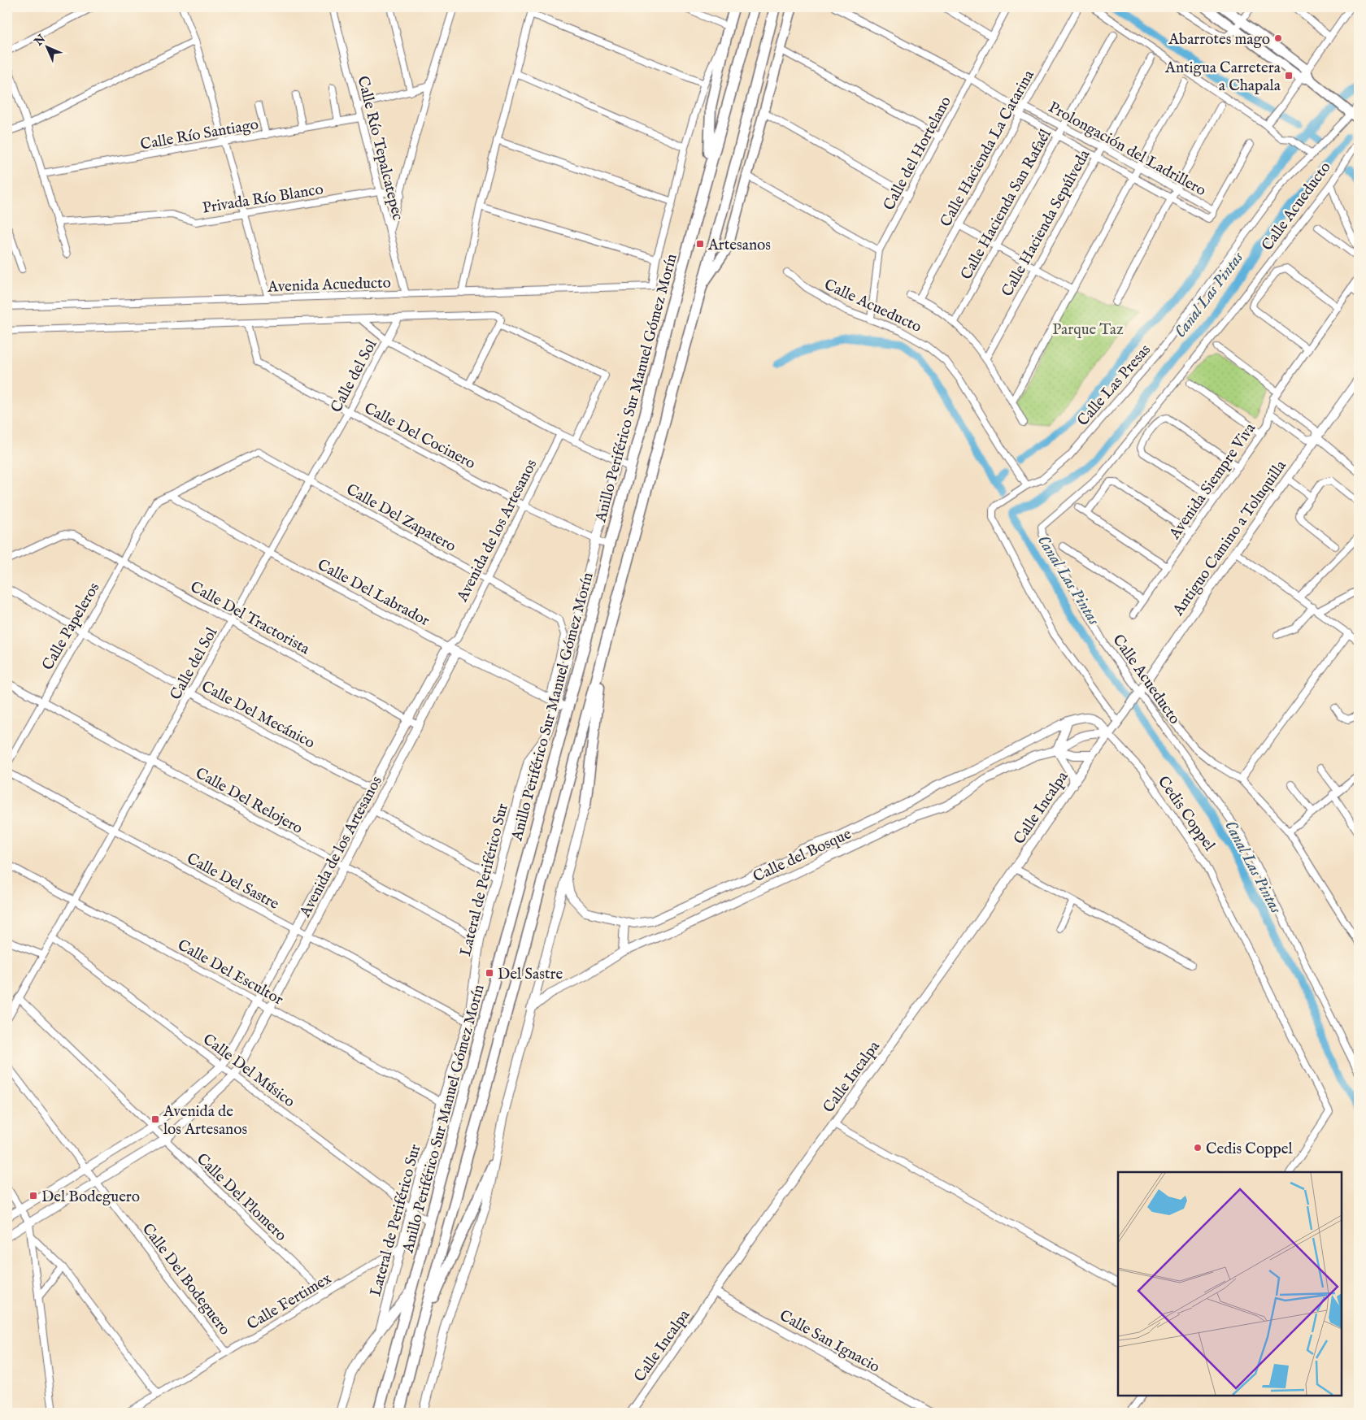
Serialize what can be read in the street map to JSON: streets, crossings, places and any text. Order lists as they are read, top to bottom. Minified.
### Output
{"streets":{"highway":["Anillo Periférico Sur Manuel Gómez Morín"],"street":["Calle Río Santiago","Calle Río Tepalcatepec","Calle Hacienda La Catarina","Prolongación del Ladrillero","Calle del Hortelano","Privada Río Blanco","Calle Hacienda San Rafaél","Calle Acueducto","Calle Hacienda Sepúlveda","Avenida Acueducto","Calle del Sol","Calle Las Presas","Calle Del Cocinero","Avenida Siempre Viva","Calle Del Zapatero","Avenida de los Artesanos","Antiguo Camino a Toluquilla","Calle Del Labrador","Calle Del Tractorista","Calle Papeleros","Calle Del Mecánico","Calle Del Relojero","Calle Incalpa","Cedis Coppel","Calle del Bosque","Lateral de Periférico Sur","Calle Del Sastre","Calle Del Escultor","Calle Del Músico","Calle Del Plomero","Calle Del Bodeguero","Calle Fertimex","Calle San Ignacio"]},"crossings":[["Calle Río Santiago","Calle Río Tepalcatepec"],["Calle Río Tepalcatepec","Privada Río Blanco"],["Calle Río Tepalcatepec","Avenida Acueducto"],["Calle Hacienda La Catarina","Prolongación del Ladrillero"],["Prolongación del Ladrillero","Calle del Hortelano"],["Prolongación del Ladrillero","Calle Hacienda San Rafaél"],["Prolongación del Ladrillero","Calle Hacienda Sepúlveda"],["Calle del Hortelano","Calle Acueducto"],["Calle Acueducto","Calle Las Presas"],["Calle Acueducto","Antiguo Camino a Toluquilla"],["Calle del Sol","Calle Del Cocinero"],["Calle del Sol","Calle Del Zapatero"],["Calle del Sol","Calle Del Labrador"],["Calle del Sol","Calle Del Tractorista"],["Calle del Sol","Calle Del Mecánico"],["Calle del Sol","Calle Del Relojero"],["Calle del Sol","Calle Del Sastre"],["Calle del Sol","Calle Del Escultor"],["Calle del Sol","Calle Del Músico"],["Calle del Sol","Calle Del Plomero"],["Calle Las Presas","Antiguo Camino a Toluquilla"],["Anillo Periférico Sur Manuel Gómez Morín","Calle Del Cocinero"],["Anillo Periférico Sur Manuel Gómez Morín","Calle Del Labrador"],["Anillo Periférico Sur Manuel Gómez Morín","Calle Del Músico"],["Calle Del Cocinero","Avenida de los Artesanos"],["Calle Del Cocinero","Lateral de Periférico Sur"],["Calle Del Zapatero","Avenida de los Artesanos"],["Calle Del Zapatero","Calle Del Labrador"],["Calle Del Zapatero","Calle Papeleros"],["Calle Del Zapatero","Lateral de Periférico Sur"],["Avenida de los Artesanos","Calle Del Labrador"],["Avenida de los Artesanos","Calle Del Tractorista"],["Avenida de los Artesanos","Calle Del Mecánico"],["Avenida de los Artesanos","Calle Del Relojero"],["Avenida de los Artesanos","Calle Del Sastre"],["Avenida de los Artesanos","Calle Del Escultor"],["Avenida de los Artesanos","Calle Del Músico"],["Avenida de los Artesanos","Calle Del Plomero"],["Avenida de los Artesanos","Calle Del Bodeguero"],["Calle Del Labrador","Lateral de Periférico Sur"],["Calle Del Tractorista","Calle Papeleros"],["Calle Papeleros","Calle Del Mecánico"],["Calle Papeleros","Calle Del Relojero"],["Calle Del Relojero","Lateral de Periférico Sur"],["Calle Incalpa","Cedis Coppel"],["Calle Incalpa","Calle del Bosque"],["Calle Incalpa","Calle San Ignacio"],["Cedis Coppel","Calle del Bosque"],["Lateral de Periférico Sur","Calle Del Sastre"],["Lateral de Periférico Sur","Calle Del Escultor"],["Lateral de Periférico Sur","Calle Del Músico"],["Lateral de Periférico Sur","Calle Fertimex"],["Calle Del Plomero","Calle Fertimex"],["Calle Del Bodeguero","Calle Fertimex"]],"water":["Canal Las Pintas"],"parks":["Parque Taz"],"places":{"other":["Abarrotes mago","Cedis Coppel"],"transit":["Antigua Carretera a Chapala","Artesanos","Del Sastre","Avenida de los Artesanos","Del Bodeguero"]},"north":"top left"}
